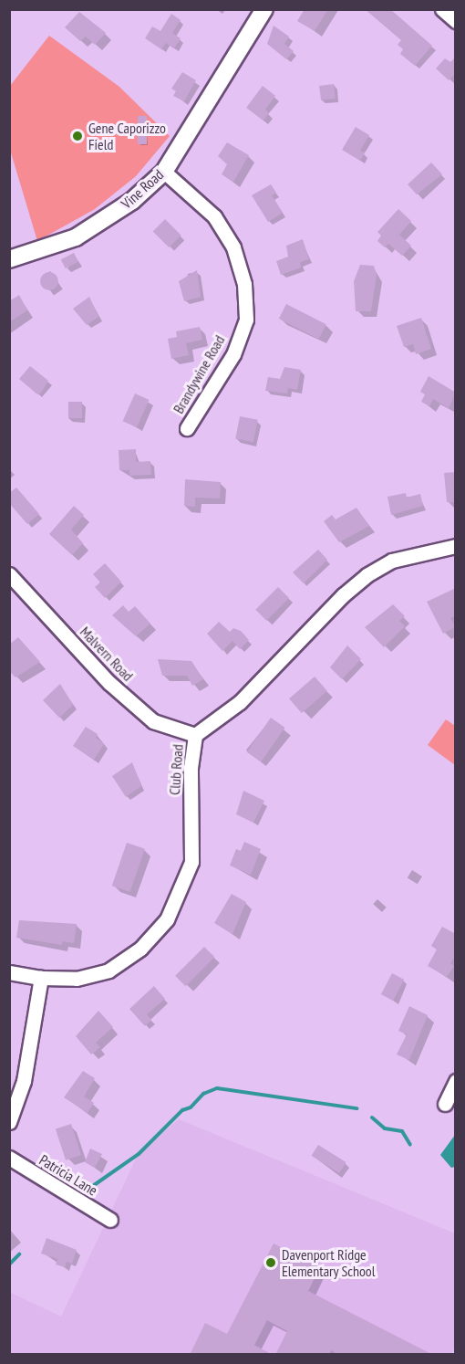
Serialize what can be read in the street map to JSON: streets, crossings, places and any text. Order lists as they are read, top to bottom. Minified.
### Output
{"streets":{"street":["Vine Road","Brandywine Road","Malvern Road","Club Road","Patricia Lane"]},"crossings":[["Vine Road","Brandywine Road"],["Malvern Road","Club Road"]],"places":["Gene Caporizzo Field","Davenport Ridge Elementary School"]}
